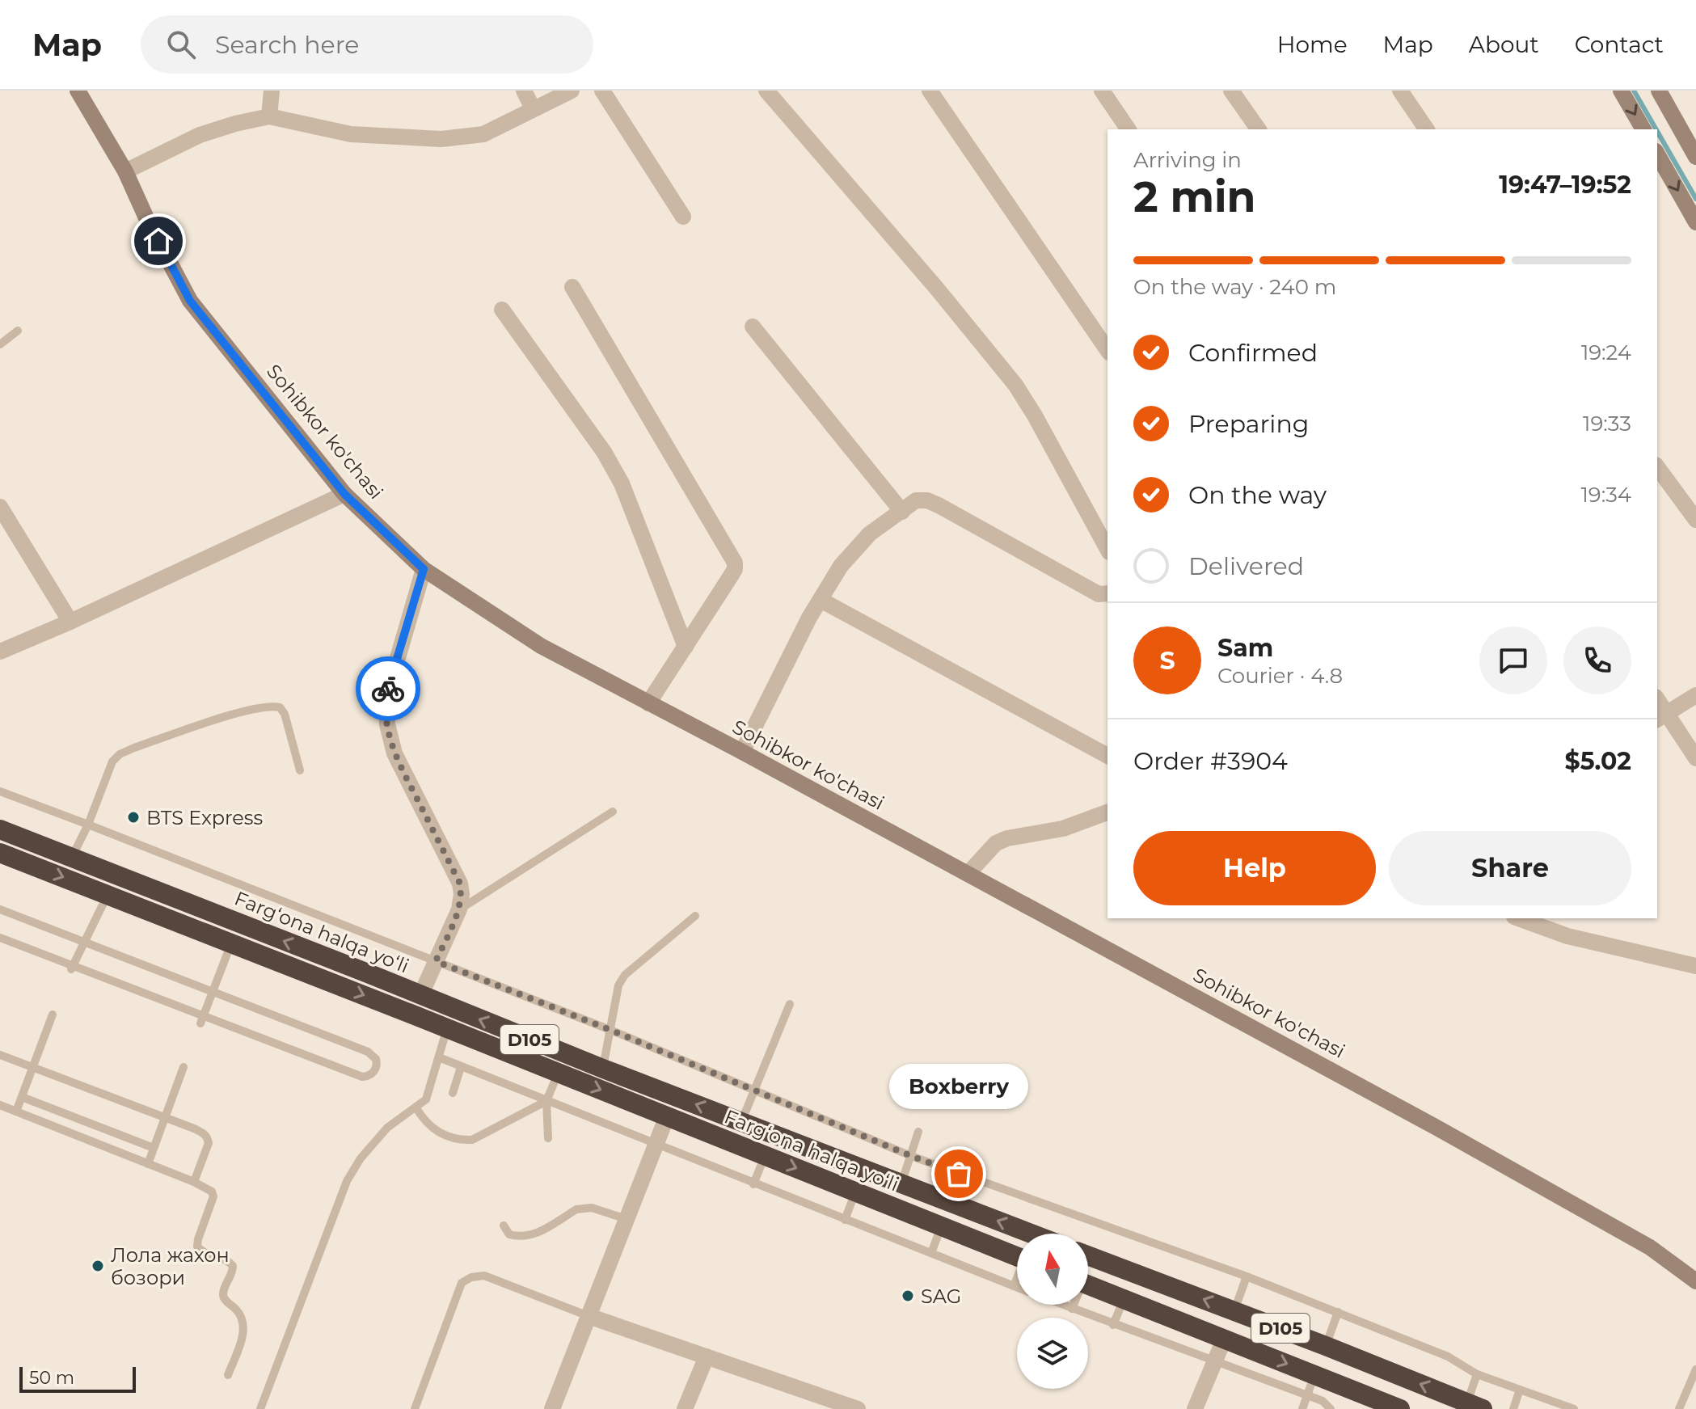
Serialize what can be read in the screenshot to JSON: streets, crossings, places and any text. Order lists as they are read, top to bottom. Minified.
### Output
{"streets":{"highway":["Farg‘ona halqa yo‘li","D105"],"street":["Sohibkor ko'chasi"]},"places":["BTS Express","Boxberry","Лола жахон бозори","SAG"],"scale_bar":"50 m","north":"top","page":{"header":"Map","search":"Search here","nav":["Home","Map","About","Contact"],"heading":["2 min","Arriving in","19:47–19:52"],"panel":["Sam","Courier · 4.8","Order #3904","$5.02"],"bar":"On the way · 240 m","list":[["Confirmed","19:24"],["Preparing","19:33"],["On the way","19:34"],"Delivered"],"round":"S","buttons":["Help","Share"],"bubble":"Boxberry","scale":"50 m"}}
